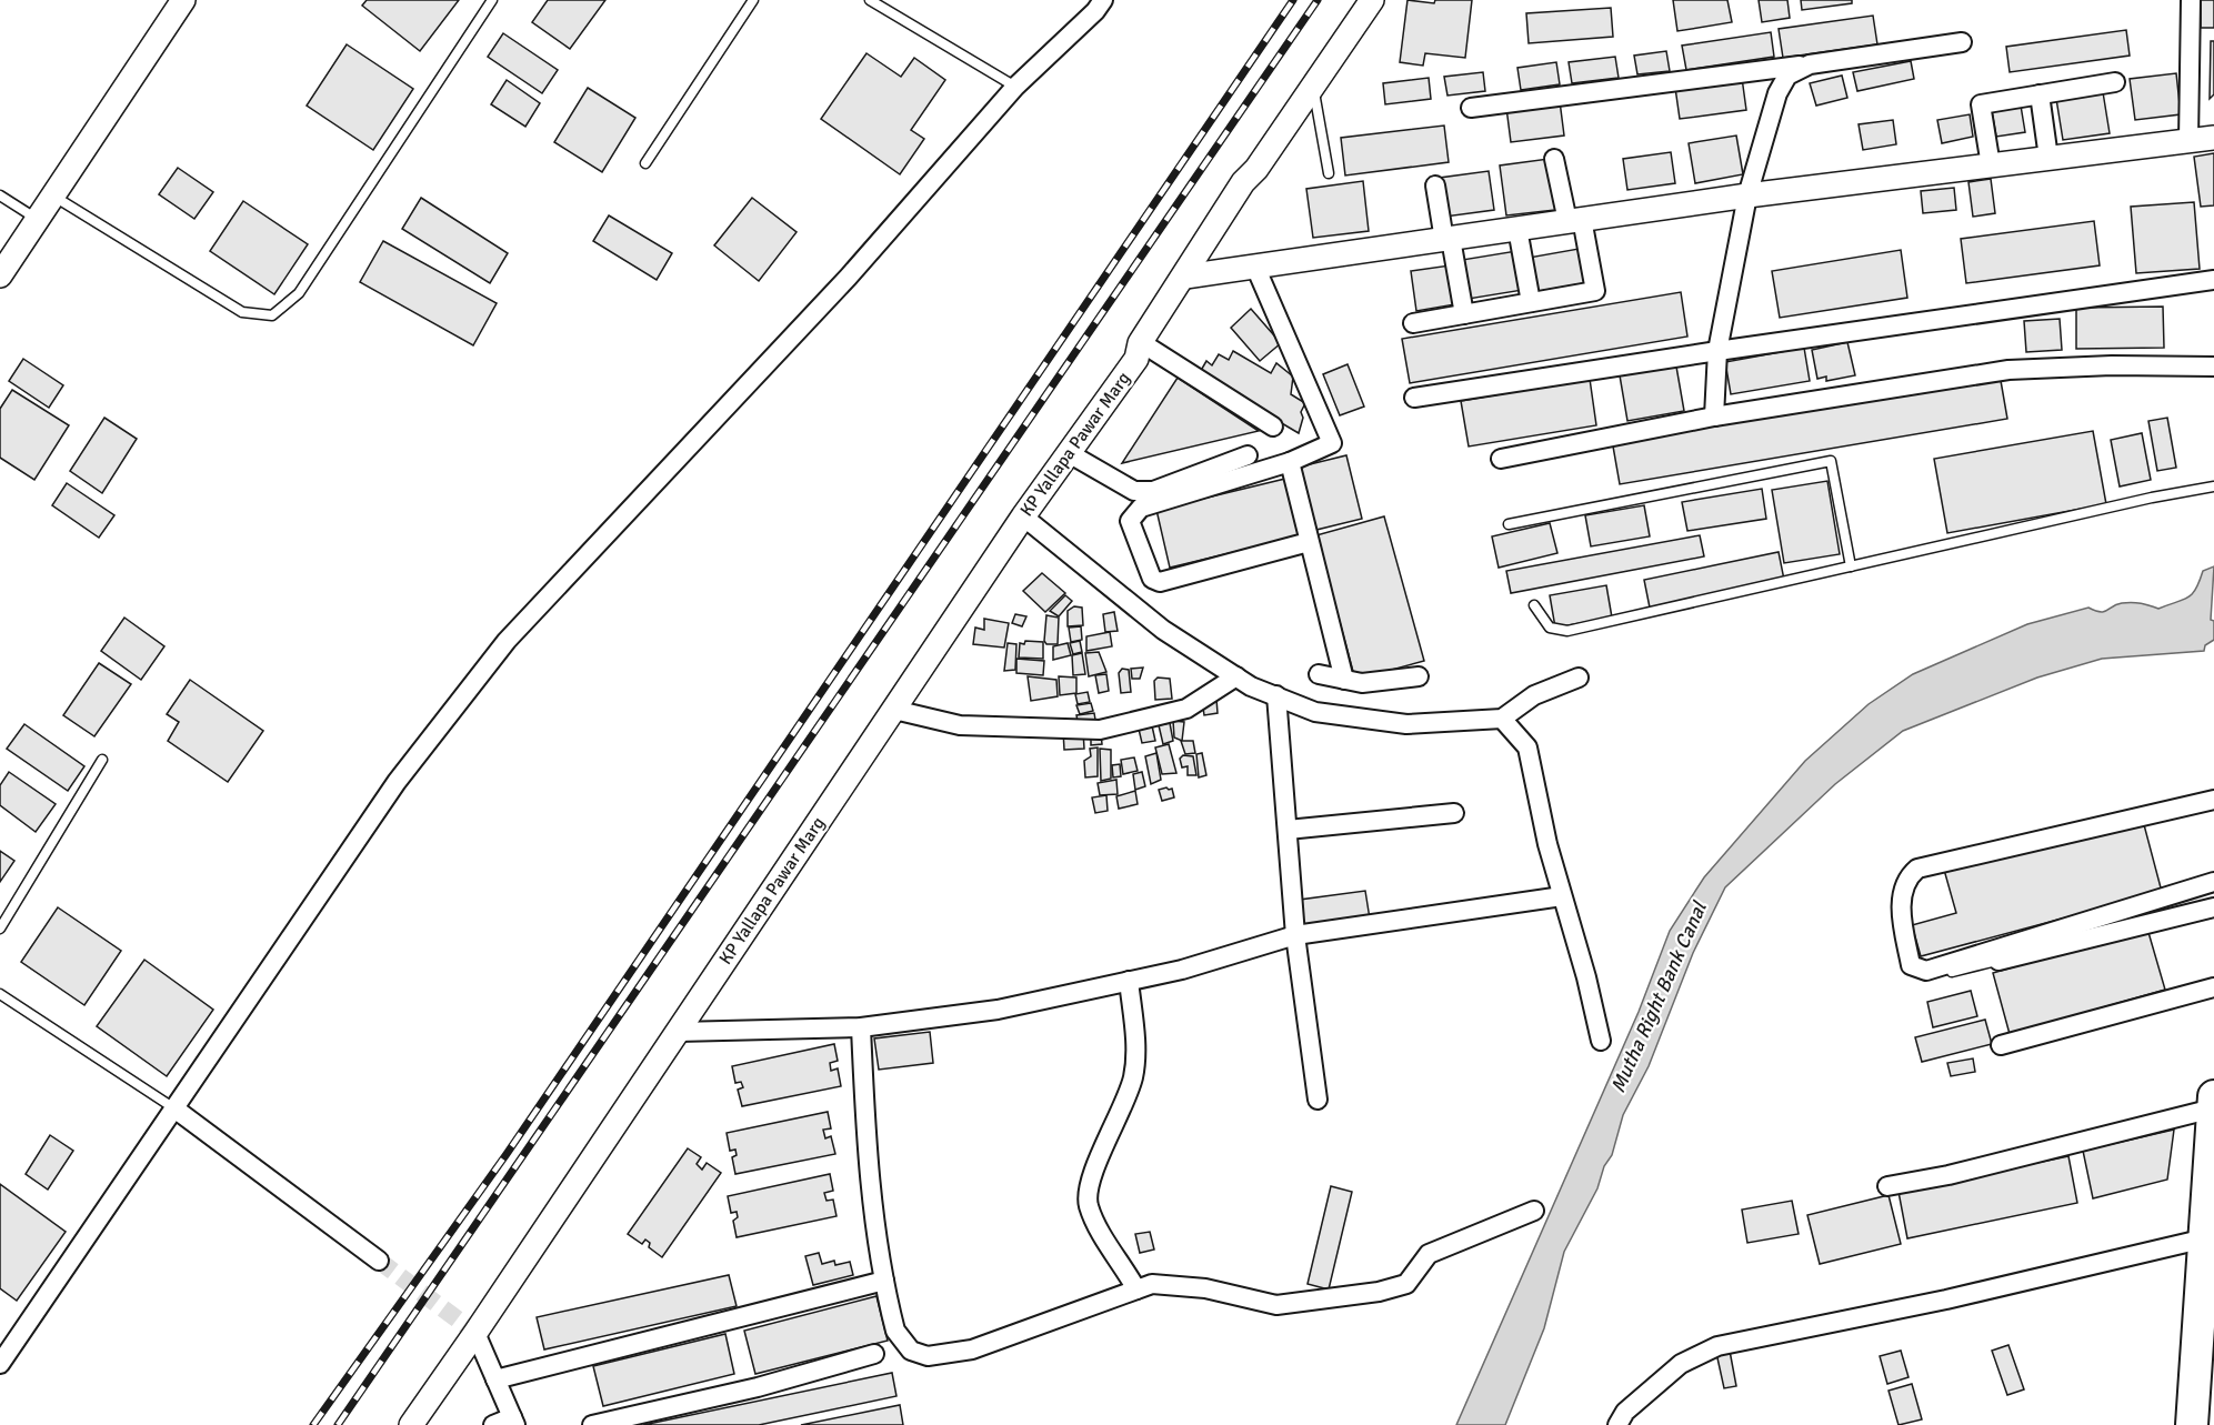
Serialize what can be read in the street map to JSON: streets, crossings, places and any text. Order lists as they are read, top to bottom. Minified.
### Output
{"streets":{"street":["KP Yallapa Pawar Marg"]},"water":["Mutha Right Bank Canal"]}
